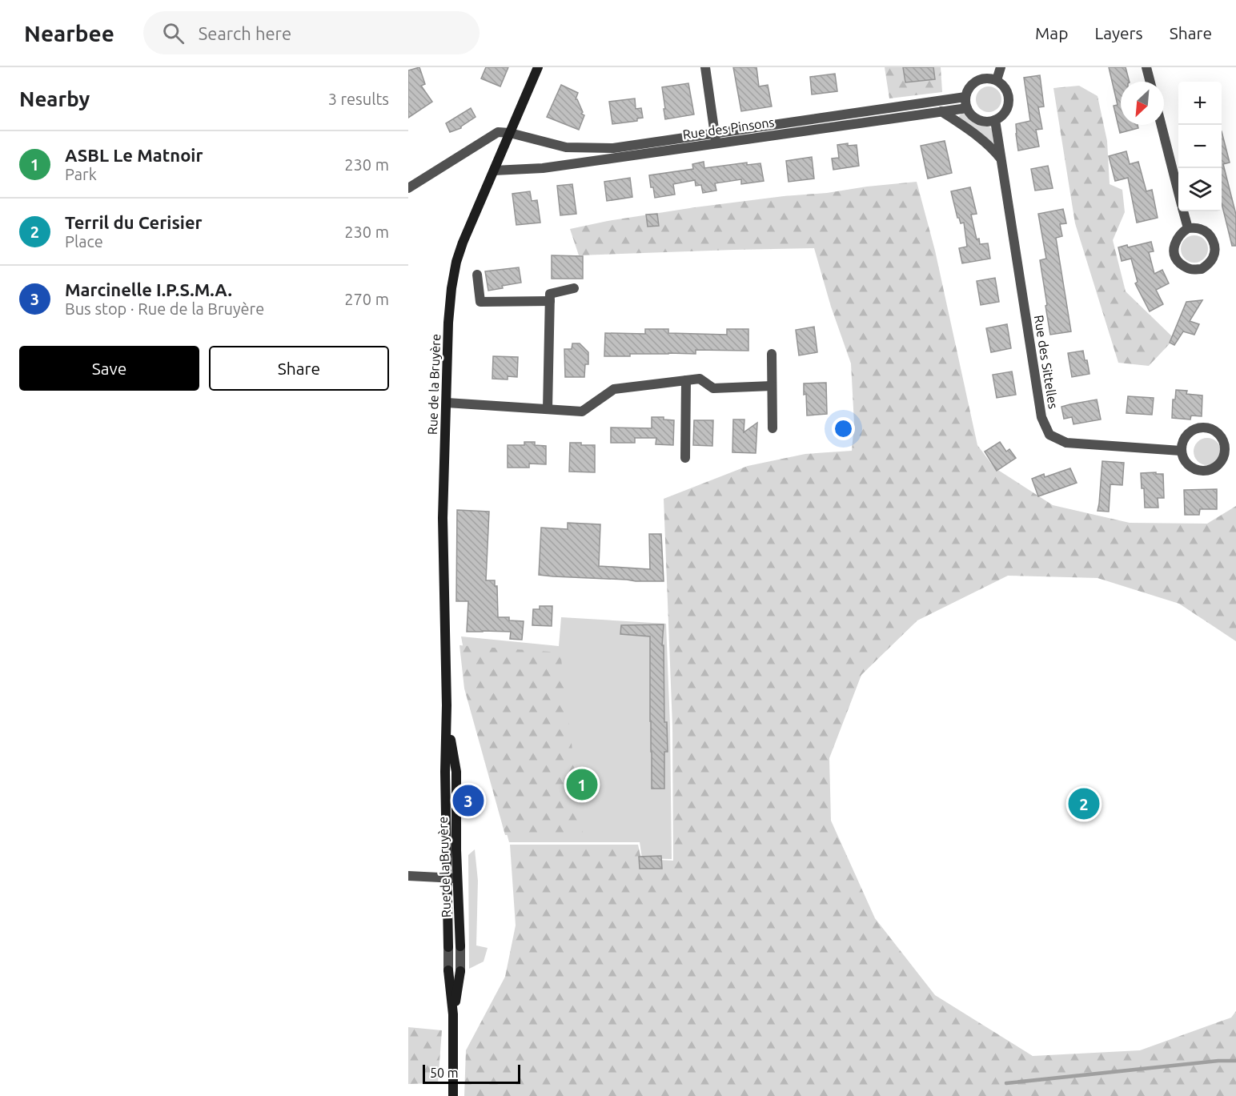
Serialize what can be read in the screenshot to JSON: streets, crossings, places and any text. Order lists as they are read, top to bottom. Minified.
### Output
{"streets":{"street":["Rue des Pinsons","Rue des Sittelles","Rue de la Bruyère"]},"crossings":[["Rue des Pinsons","Rue des Sittelles"],["Rue des Pinsons","Rue de la Bruyère"]],"scale_bar":"50 m","north":"bottom left","page":{"header":"Nearbee","search":"Search here","nav":["Map","Layers","Share"],"heading":["Nearby","3 results"],"map_buttons":["+","−"],"list":[{"mark":"1","name":"ASBL Le Matnoir","note":"Park","value":"230 m"},{"mark":"2","name":"Terril du Cerisier","note":"Place","value":"230 m"},{"mark":"3","name":"Marcinelle I.P.S.M.A.","note":"Bus stop · Rue de la Bruyère","value":"270 m"}],"buttons":["Save","Share"],"pins":["1","3","2"],"scale":"50 m"}}
